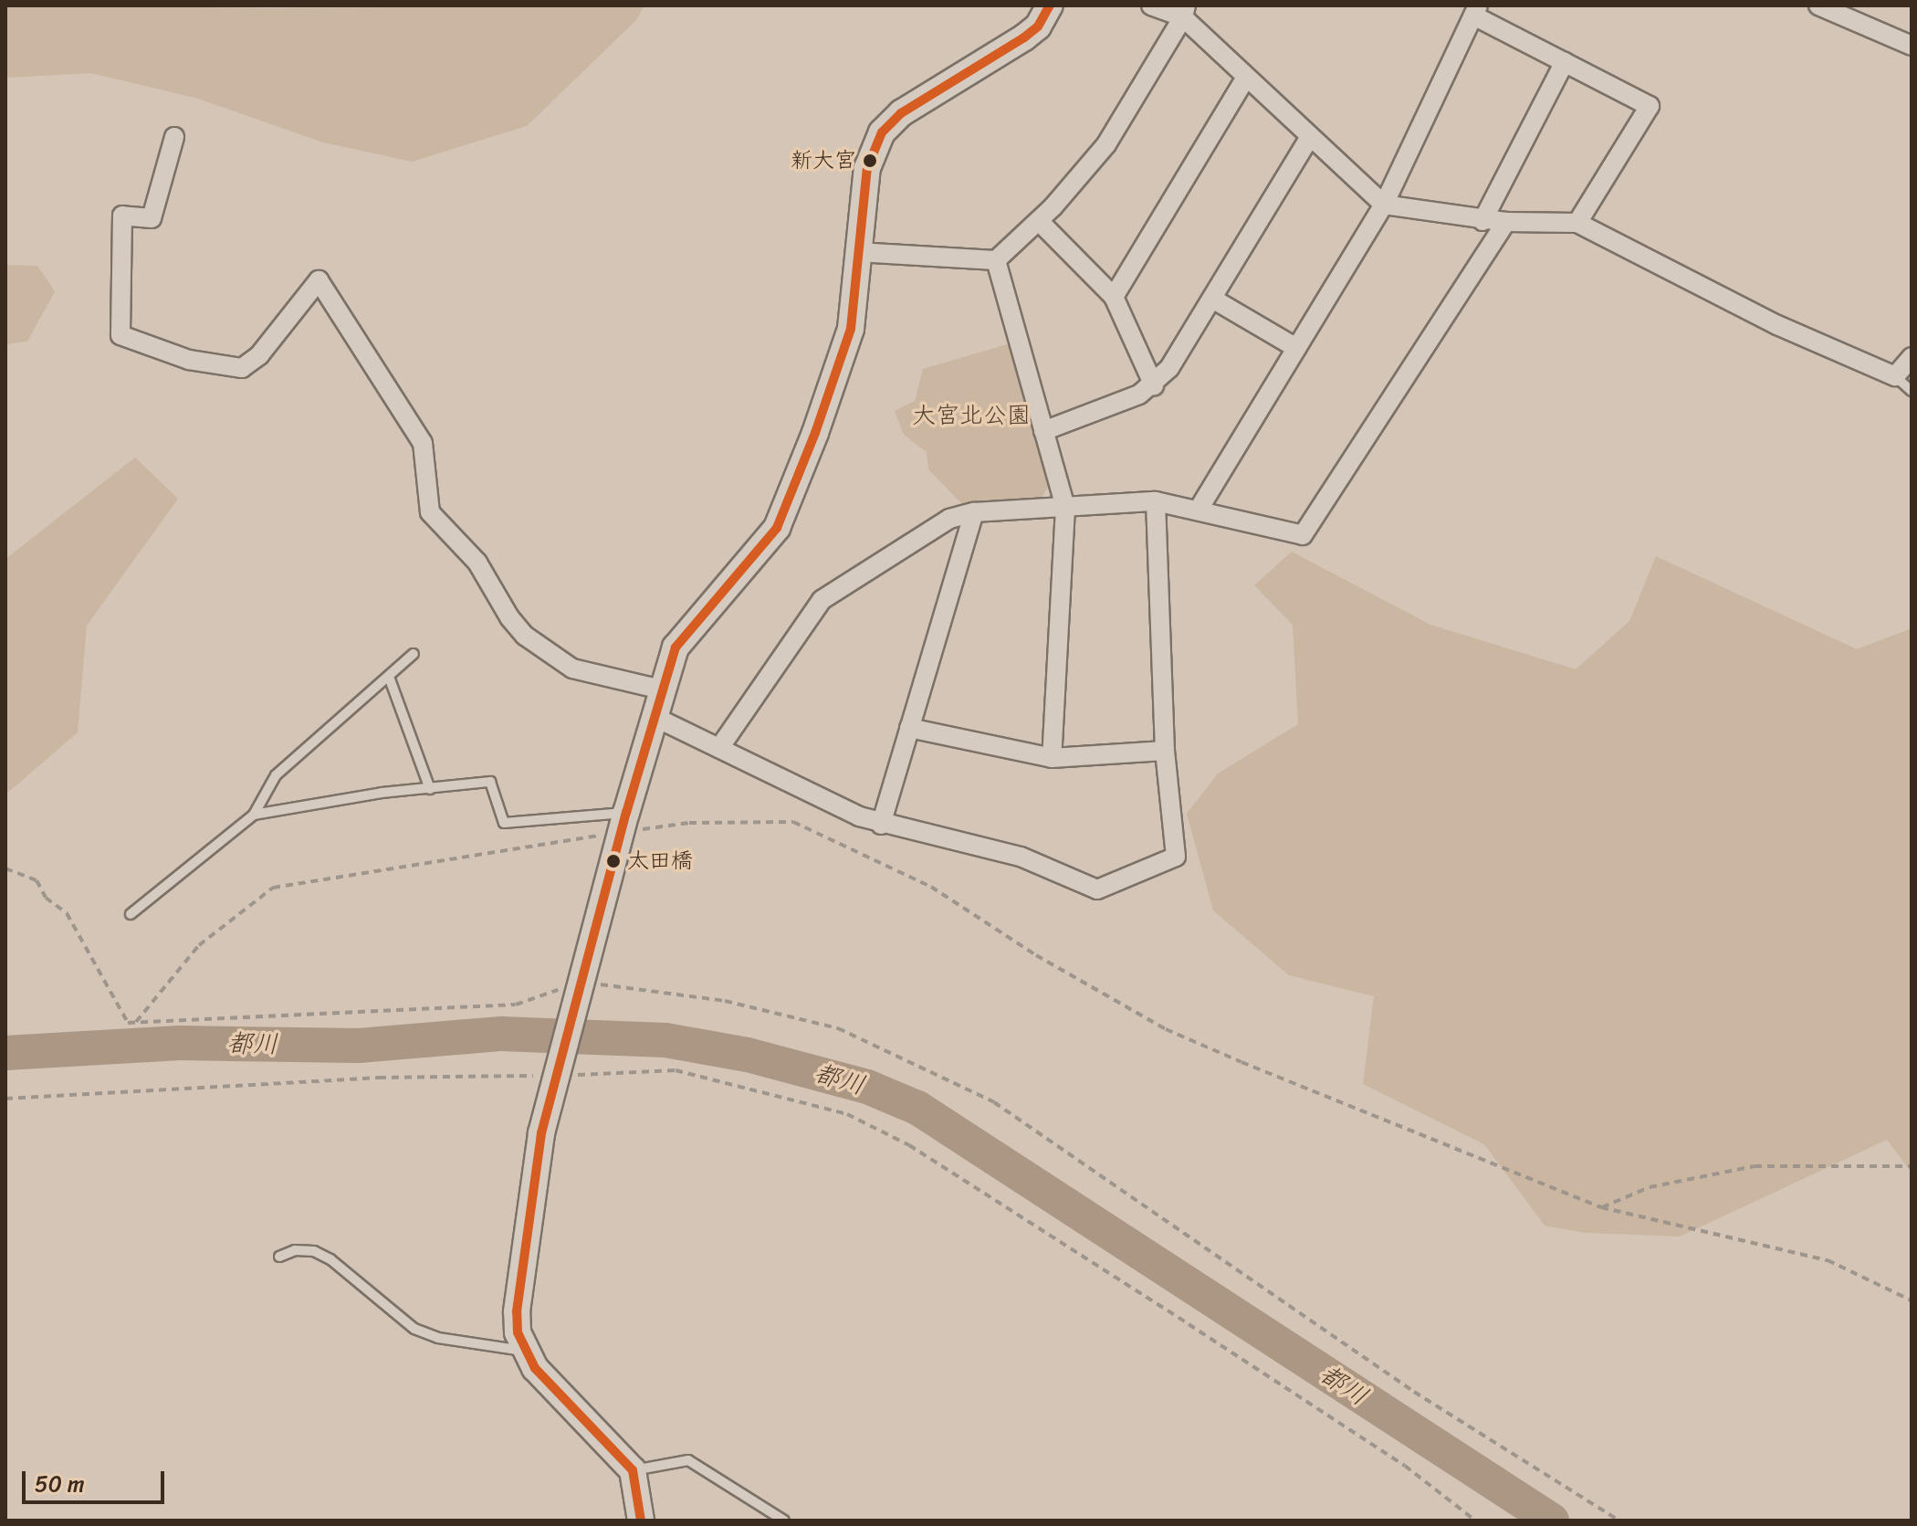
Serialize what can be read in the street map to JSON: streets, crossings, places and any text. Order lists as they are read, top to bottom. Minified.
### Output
{"water":["都川"],"parks":["大宮北公園"],"places":["新大宮","太田橋"],"scale_bar":"50 m"}
